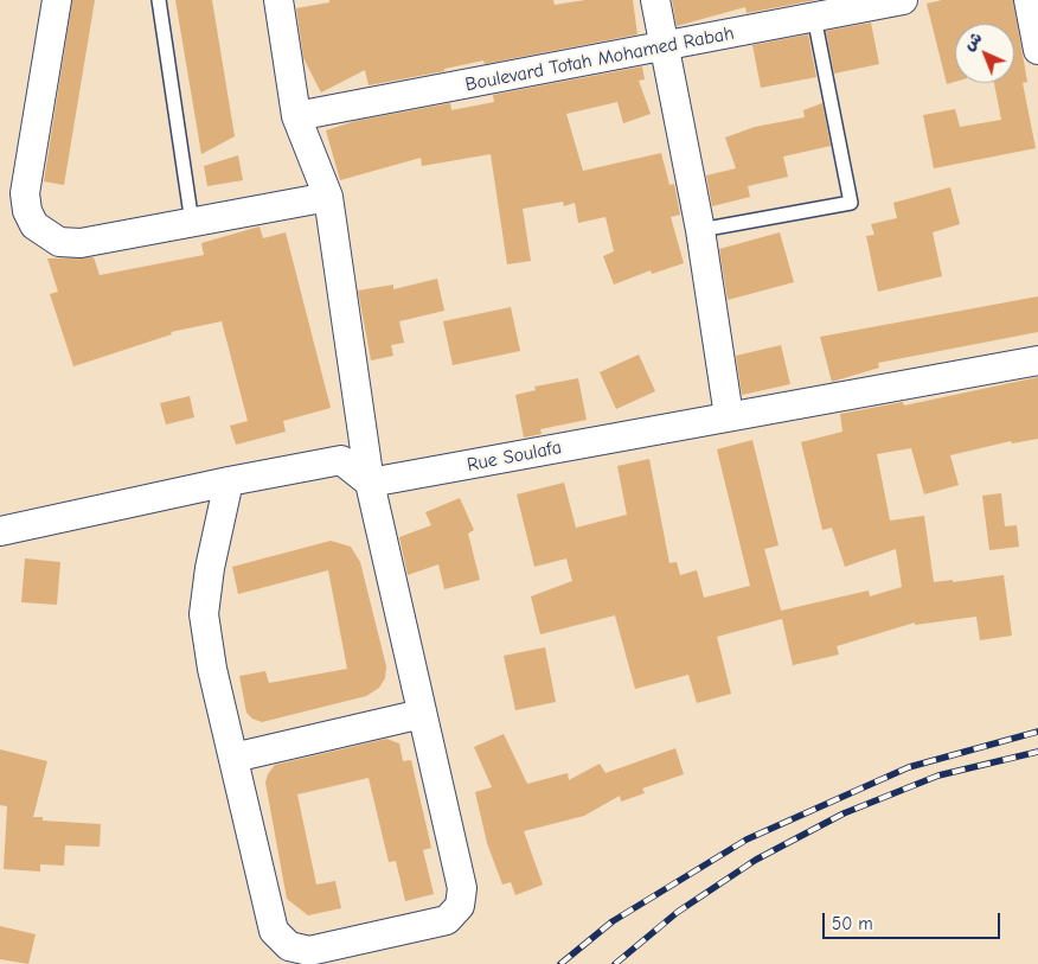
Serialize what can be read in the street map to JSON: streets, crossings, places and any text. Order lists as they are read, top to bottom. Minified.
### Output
{"streets":{"street":["Boulevard Totah Mohamed Rabah","Rue Soulafa"]},"scale_bar":"50 m","north":"top left"}
